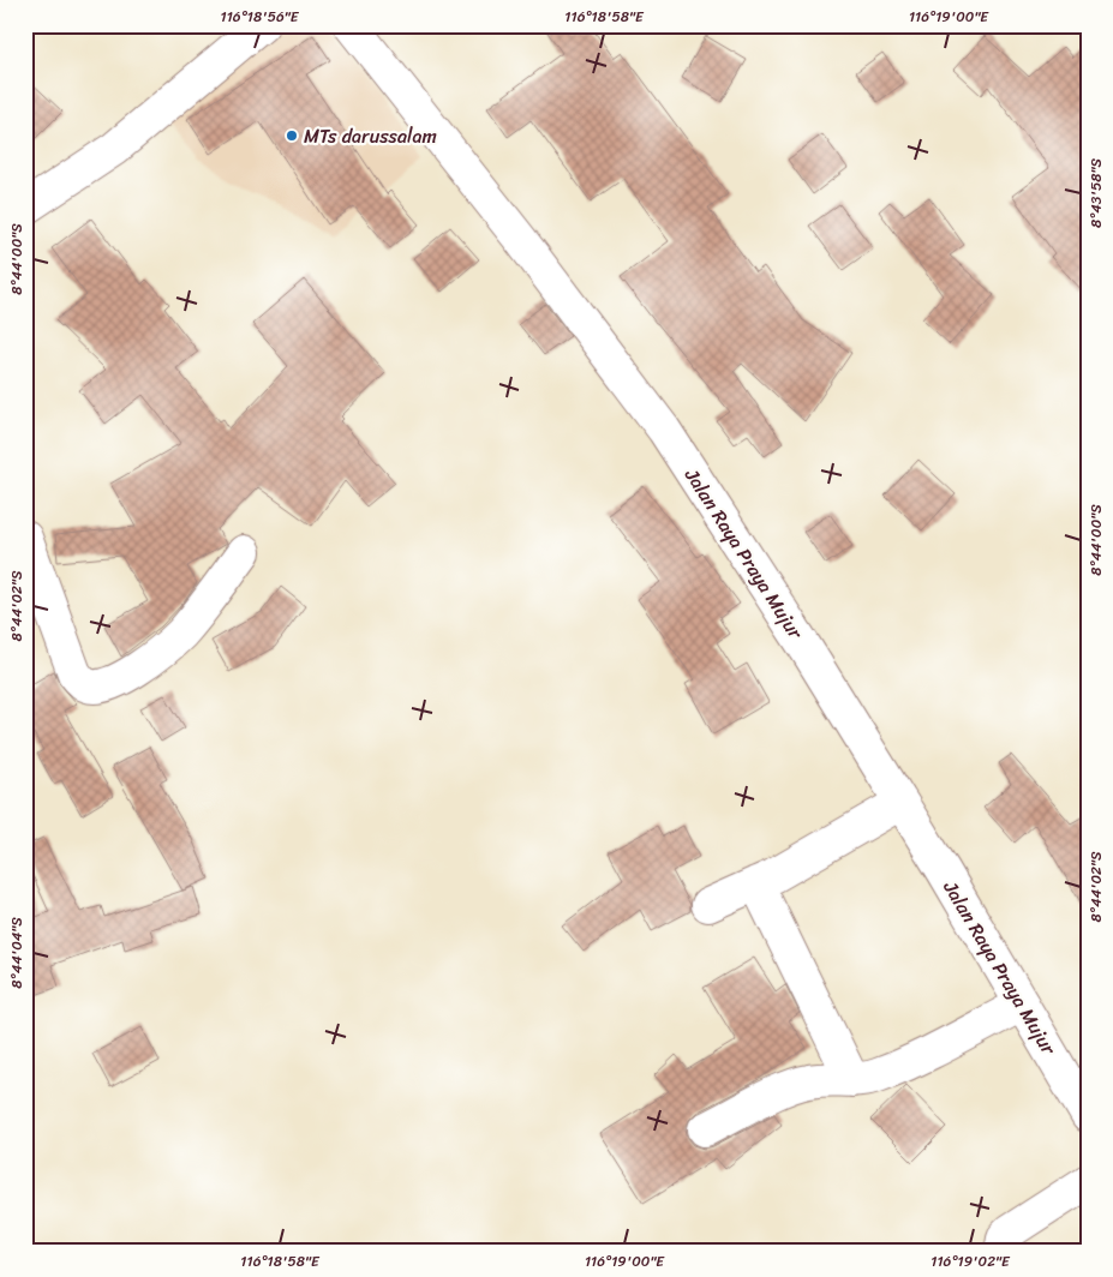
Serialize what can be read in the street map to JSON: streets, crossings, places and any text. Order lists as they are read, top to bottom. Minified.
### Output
{"streets":{"street":["Jalan Raya Praya Mujur"]},"places":["MTs darussalam"],"coordinates":["116°18'56\"E","116°18'58\"E","116°19'00\"E","8°43'58\"S","8°44'00\"S","8°44'02\"S","8°44'04\"S","116°19'02\"E"]}
